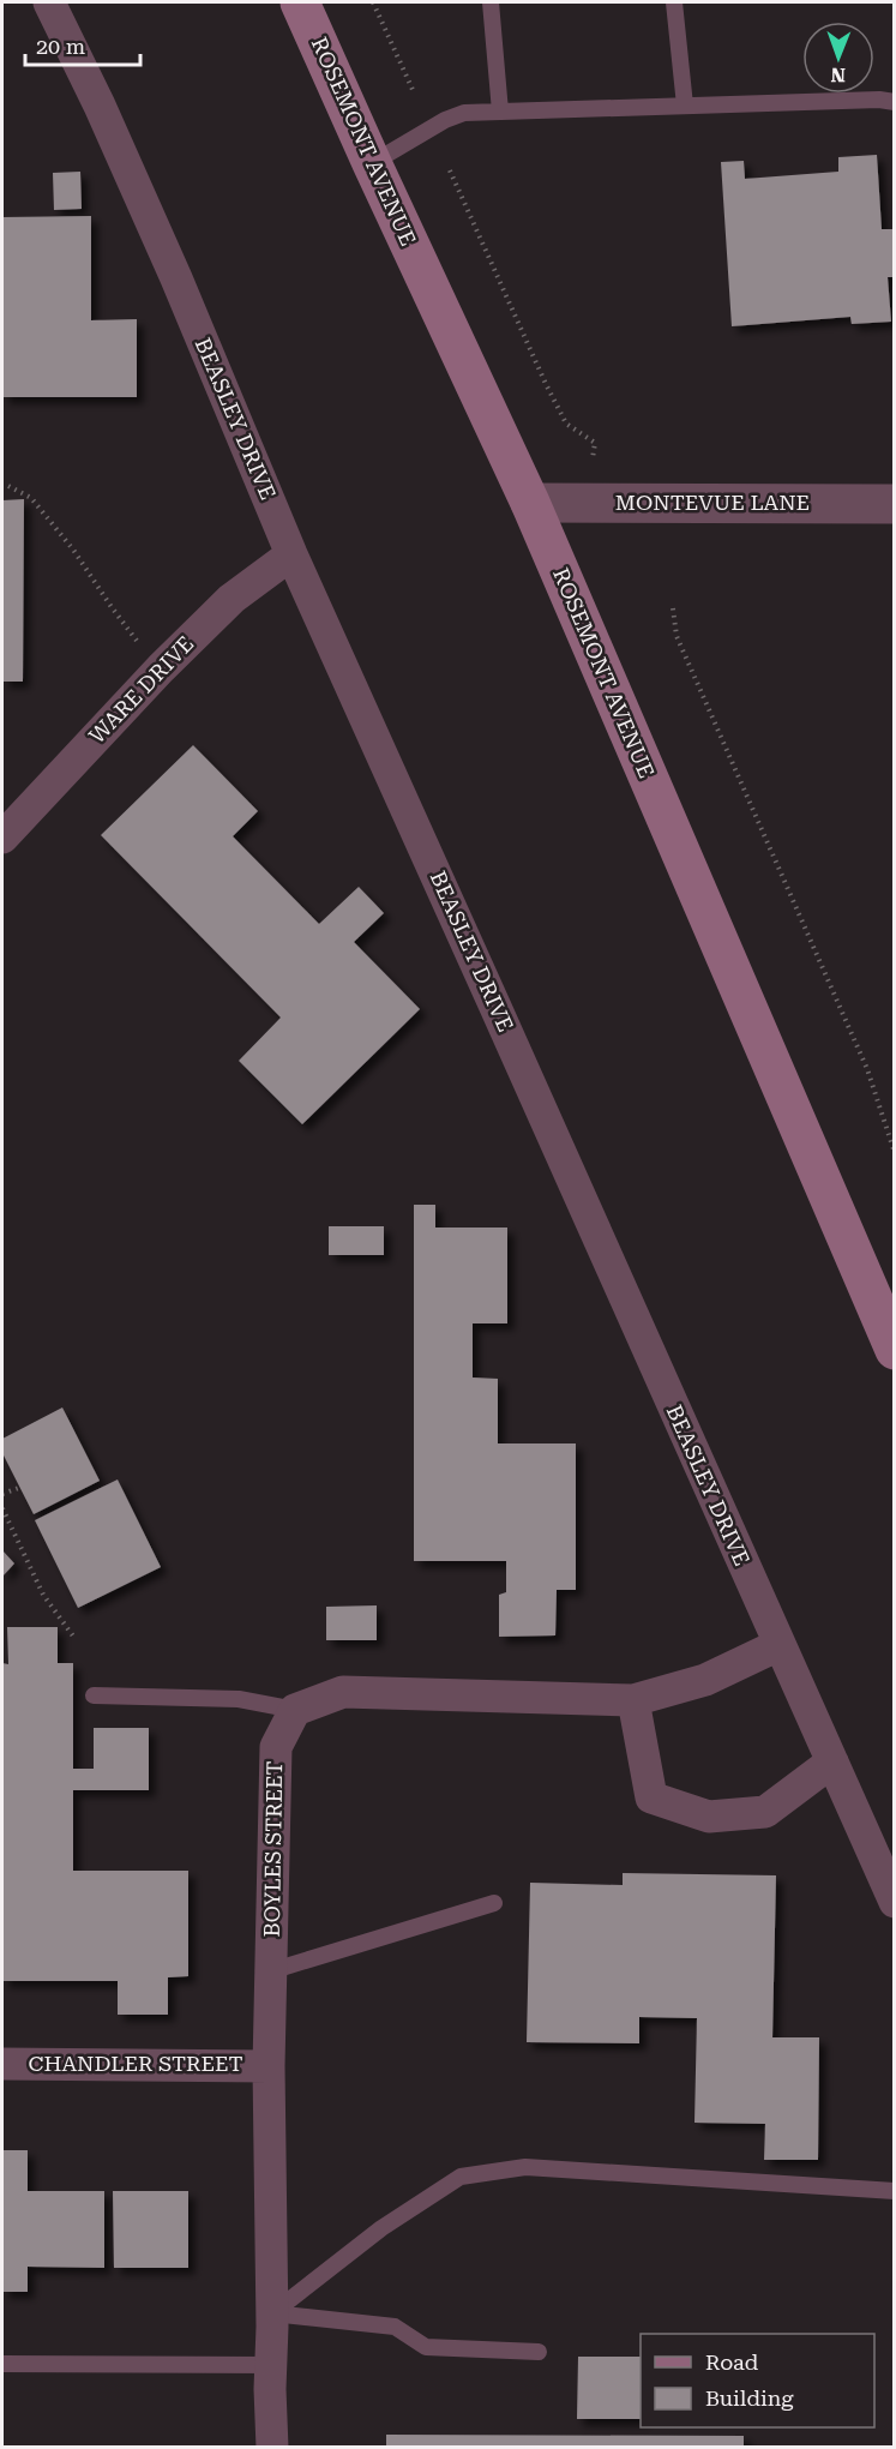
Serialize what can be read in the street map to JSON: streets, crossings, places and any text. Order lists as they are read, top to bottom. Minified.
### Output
{"streets":{"main road":["ROSEMONT AVENUE"],"street":["BEASLEY DRIVE","MONTEVUE LANE","WARE DRIVE","BOYLES STREET","CHANDLER STREET"]},"crossings":[["ROSEMONT AVENUE","MONTEVUE LANE"],["BEASLEY DRIVE","WARE DRIVE"],["BOYLES STREET","CHANDLER STREET"]],"legend":["Road","Building"],"scale_bar":"20 m","north":"bottom"}
